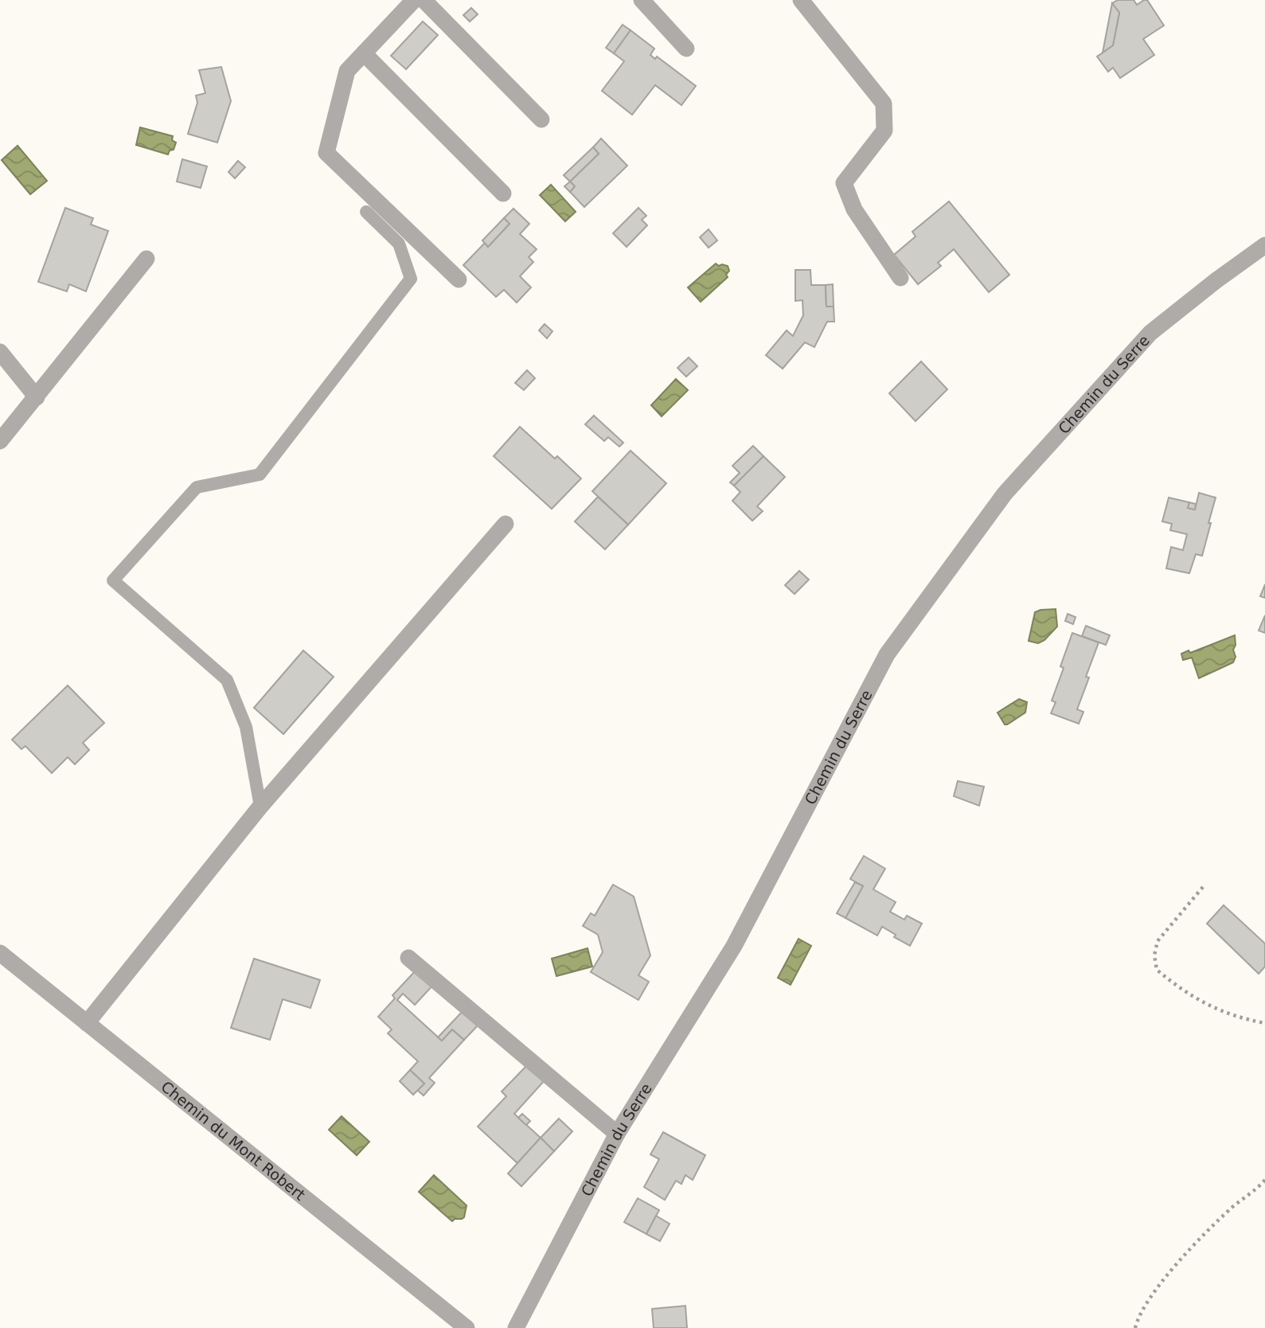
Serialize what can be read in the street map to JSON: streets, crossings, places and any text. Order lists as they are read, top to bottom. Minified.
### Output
{"streets":{"street":["Chemin du Serre","Chemin du Mont Robert"]}}
